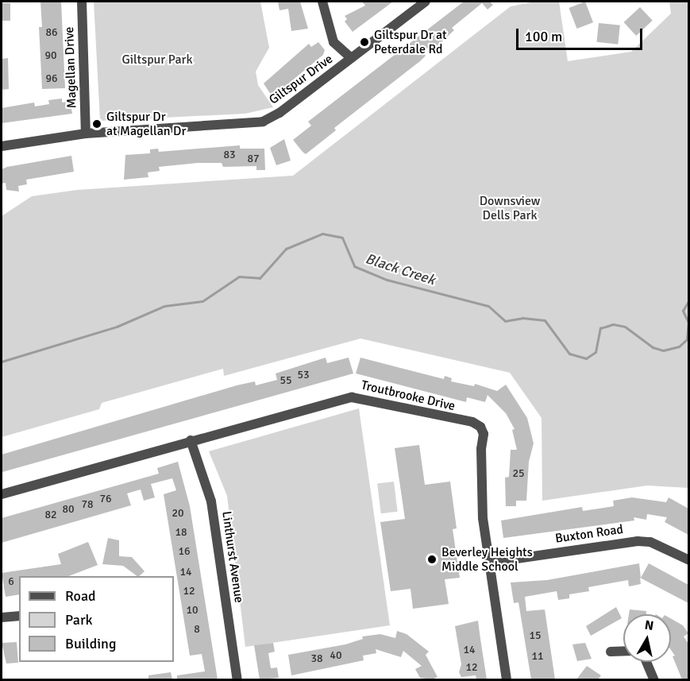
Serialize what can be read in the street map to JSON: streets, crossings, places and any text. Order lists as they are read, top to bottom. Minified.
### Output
{"streets":{"street":["Magellan Drive","Giltspur Drive","Troutbrooke Drive","Buxton Road","Linthurst Avenue"]},"crossings":[["Magellan Drive","Giltspur Drive"],["Troutbrooke Drive","Buxton Road"],["Troutbrooke Drive","Linthurst Avenue"]],"water":["Black Creek"],"parks":["Giltspur Park","Downsview Dells Park"],"places":["Giltspur Dr at Peterdale Rd","Giltspur Dr at Magellan Dr","Beverley Heights Middle School"],"house_numbers":["86","90","96","83","87","53","55","25","76","78","80","20","82","18","16","14","6","12","10","8","15","14","40","11","38","12"],"legend":["Road","Park","Building"],"scale_bar":"100 m","north":"top"}
